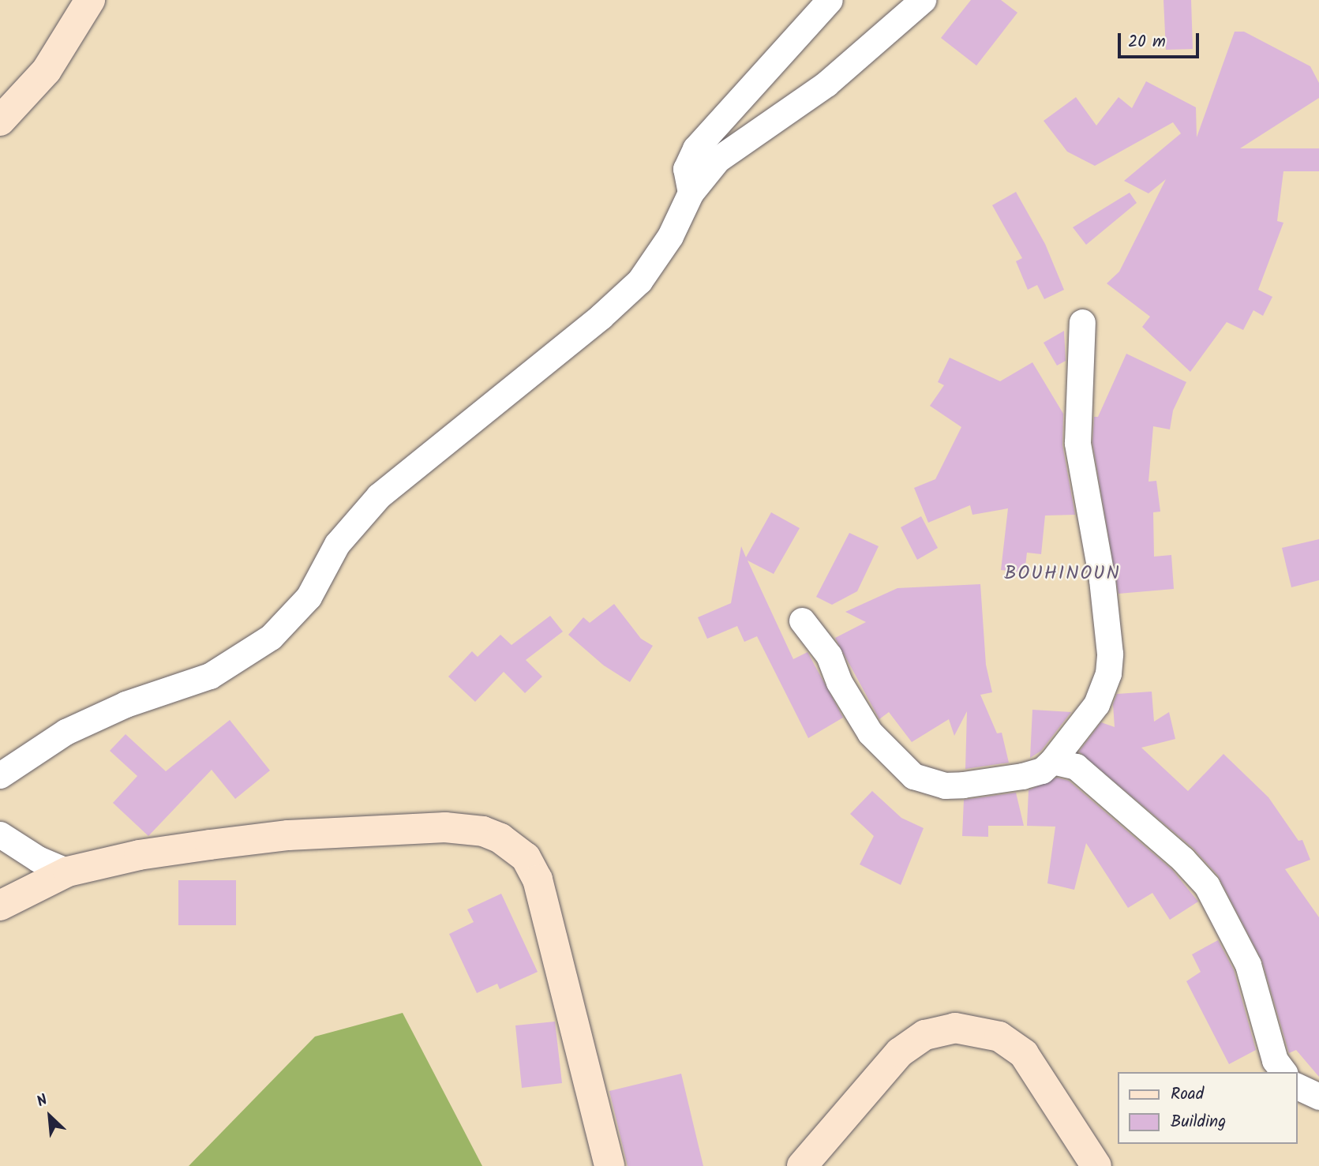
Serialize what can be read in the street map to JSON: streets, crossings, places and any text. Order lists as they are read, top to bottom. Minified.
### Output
{"districts":["BOUHINOUN"],"legend":["Road","Building"],"scale_bar":"20 m","north":"top left"}
